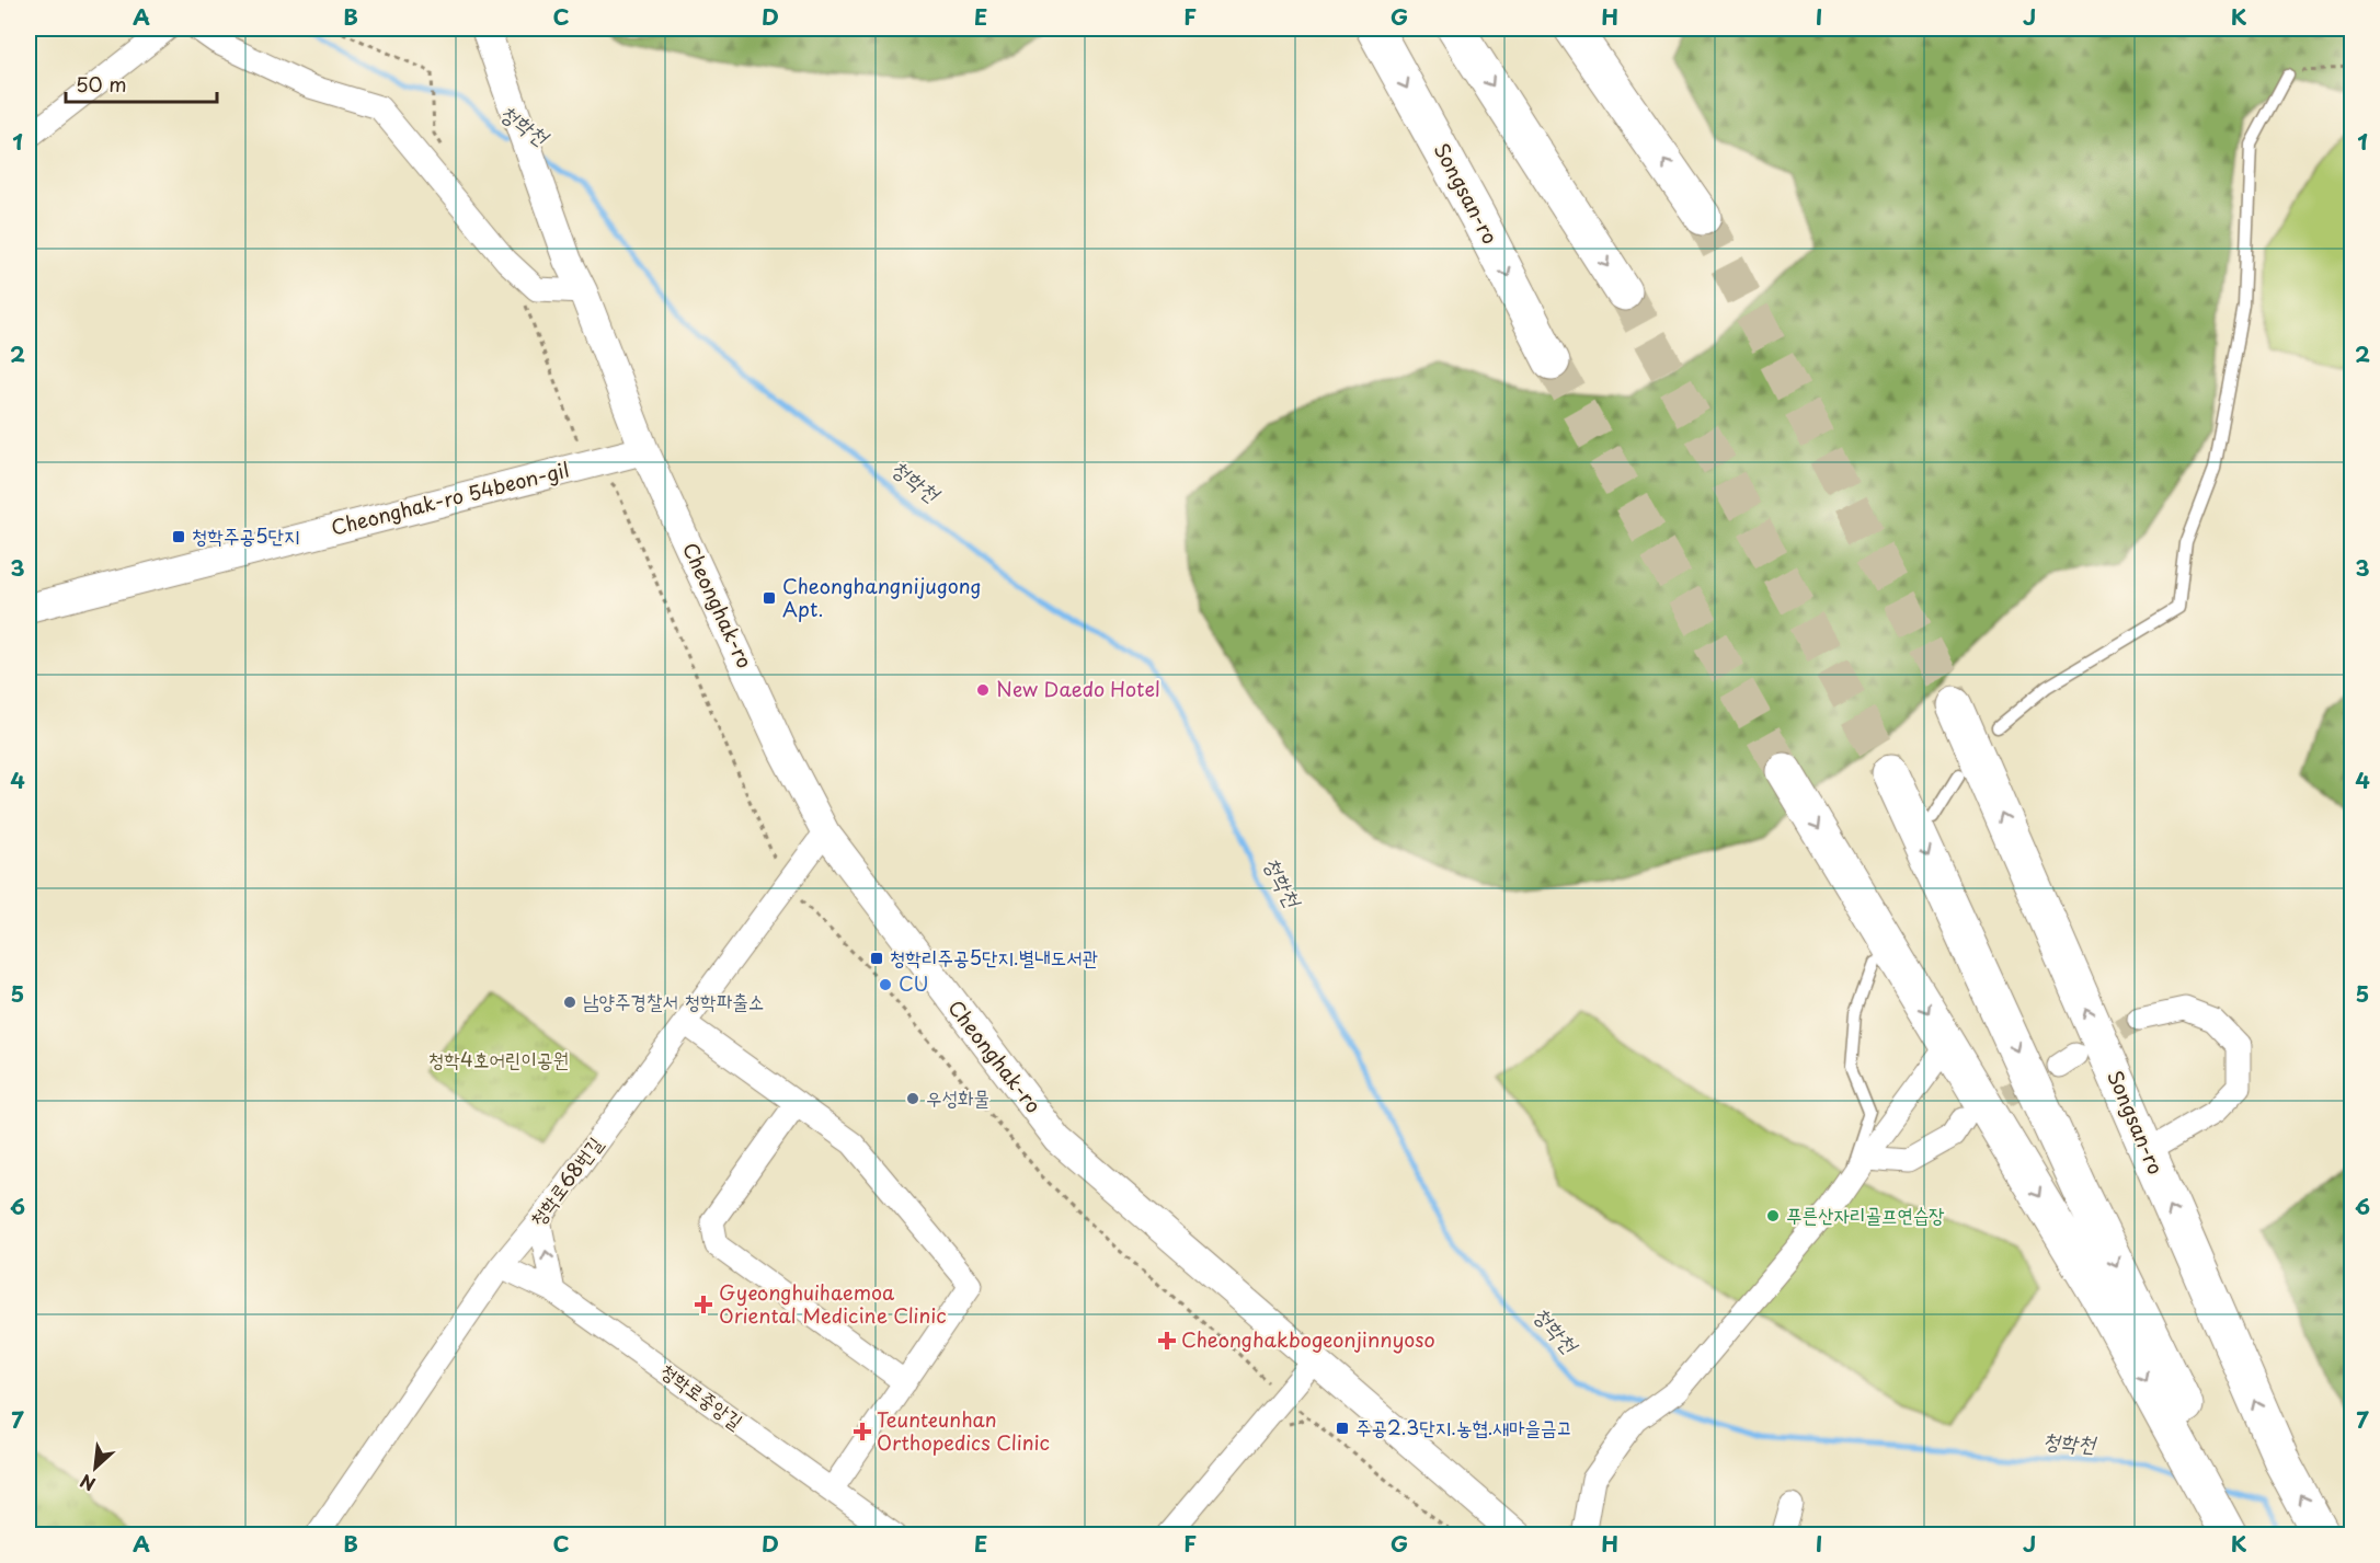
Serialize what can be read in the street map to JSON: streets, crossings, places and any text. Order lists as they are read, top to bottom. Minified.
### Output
{"streets":{"main road":["Songsan-ro"],"street":["Cheonghak-ro 54beon-gil","Cheonghak-ro","청학로68번길","청학로중앙길"]},"crossings":[["Cheonghak-ro 54beon-gil","Cheonghak-ro"],["Cheonghak-ro","청학로68번길"],["청학로68번길","청학로중앙길"]],"water":["청학천"],"parks":["청학4호어린이공원"],"places":{"transit":["청학주공5단지","Cheonghangnijugong Apt.","청학리주공5단지.별내도서관","주공2.3단지.농협.새마을금고"],"other":["New Daedo Hotel","CU","남양주경찰서 청학파출소","우성화물","푸른산자리골프연습장"],"health":["Gyeonghuihaemoa Oriental Medicine Clinic","Cheonghakbogeonjinnyoso","Teunteunhan Orthopedics Clinic"]},"scale_bar":"50 m","north":"bottom left","grid":{"columns":["A","B","C","D","E","F","G","H","I","J","K"],"rows":["1","2","3","4","5","6","7"]}}
